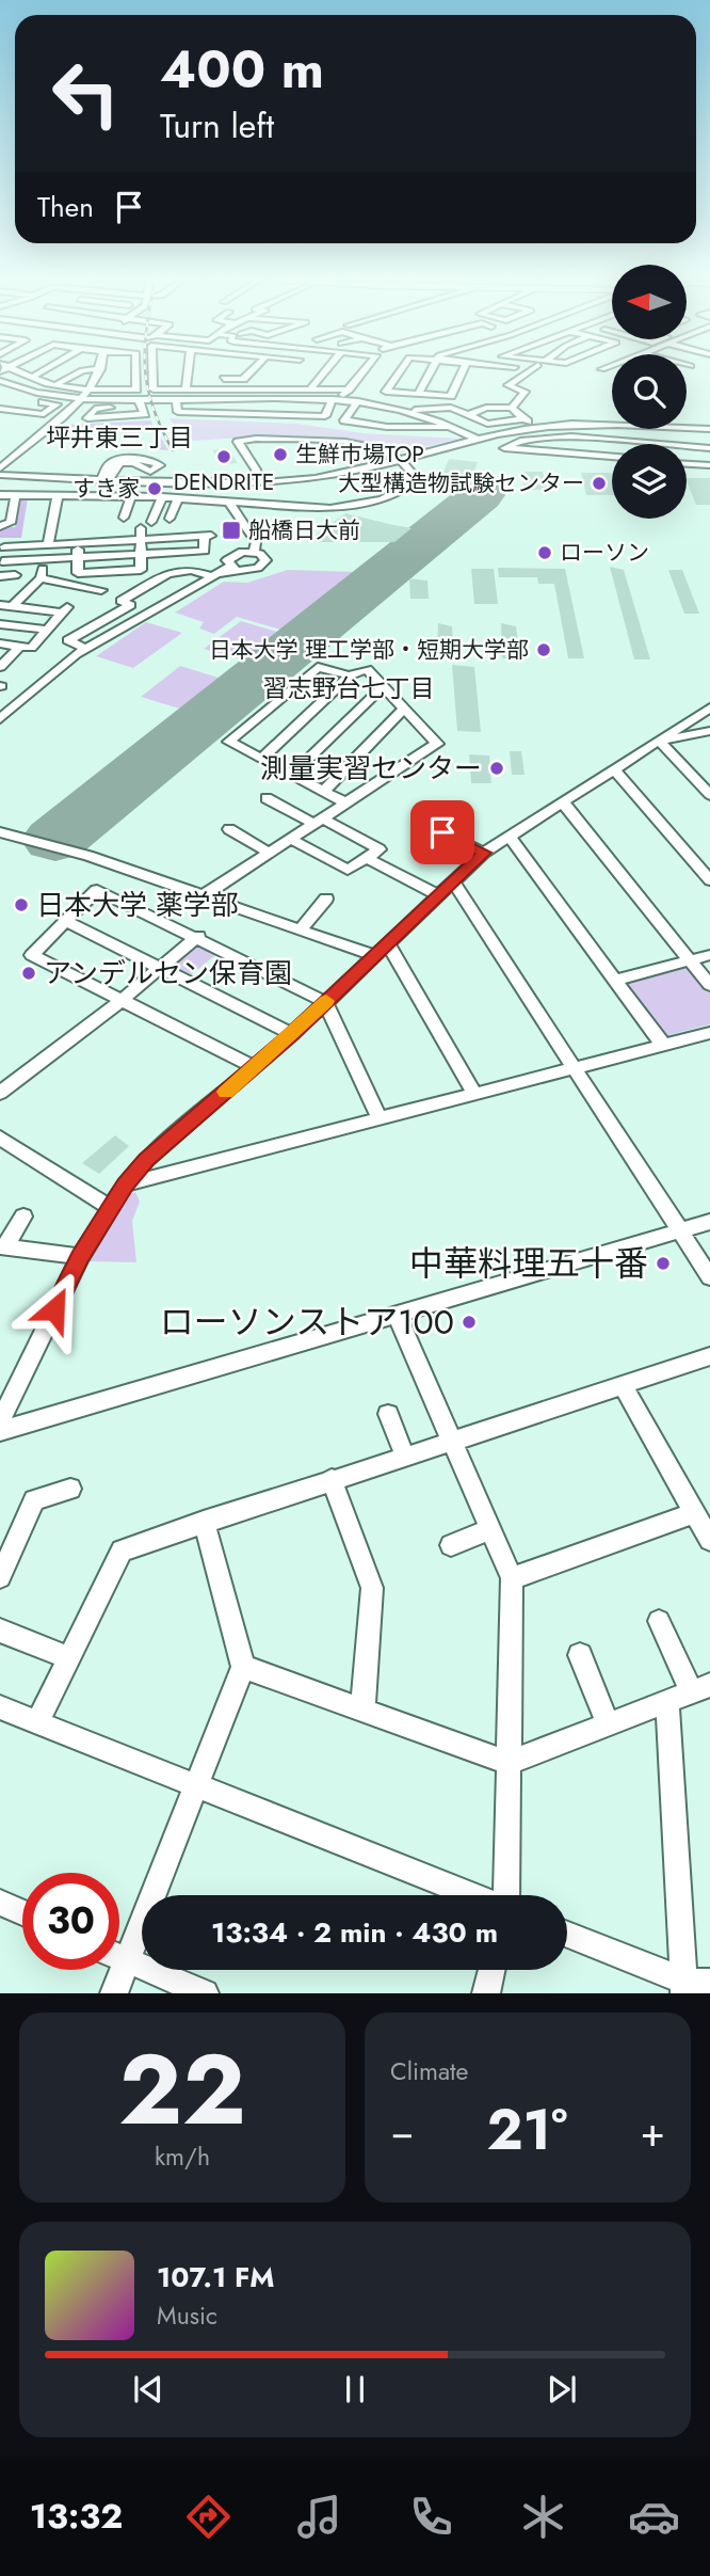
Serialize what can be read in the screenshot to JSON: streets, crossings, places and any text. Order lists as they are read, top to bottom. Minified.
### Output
{"districts":["坪井東三丁目","習志野台七丁目"],"places":{"other":["生鮮市場TOP","DENDRITE","大型構造物試験センター","すき家","ローソン","日本大学 理工学部・短期大学部","測量実習センター","日本大学 薬学部","アンデルセン保育園","中華料理五十番","ローソンストア100"],"transit":["船橋日大前"]},"north":"left","page":{"turn":["400 m","Turn left"],"then":"Then","limit":"30","trip":"13:34 · 2 min · 430 m","tile":[["22","km/h"],"Climate"],"heat":["−","21°","+"],"song":["107.1 FM","Music"],"tabs":"13:32"}}
